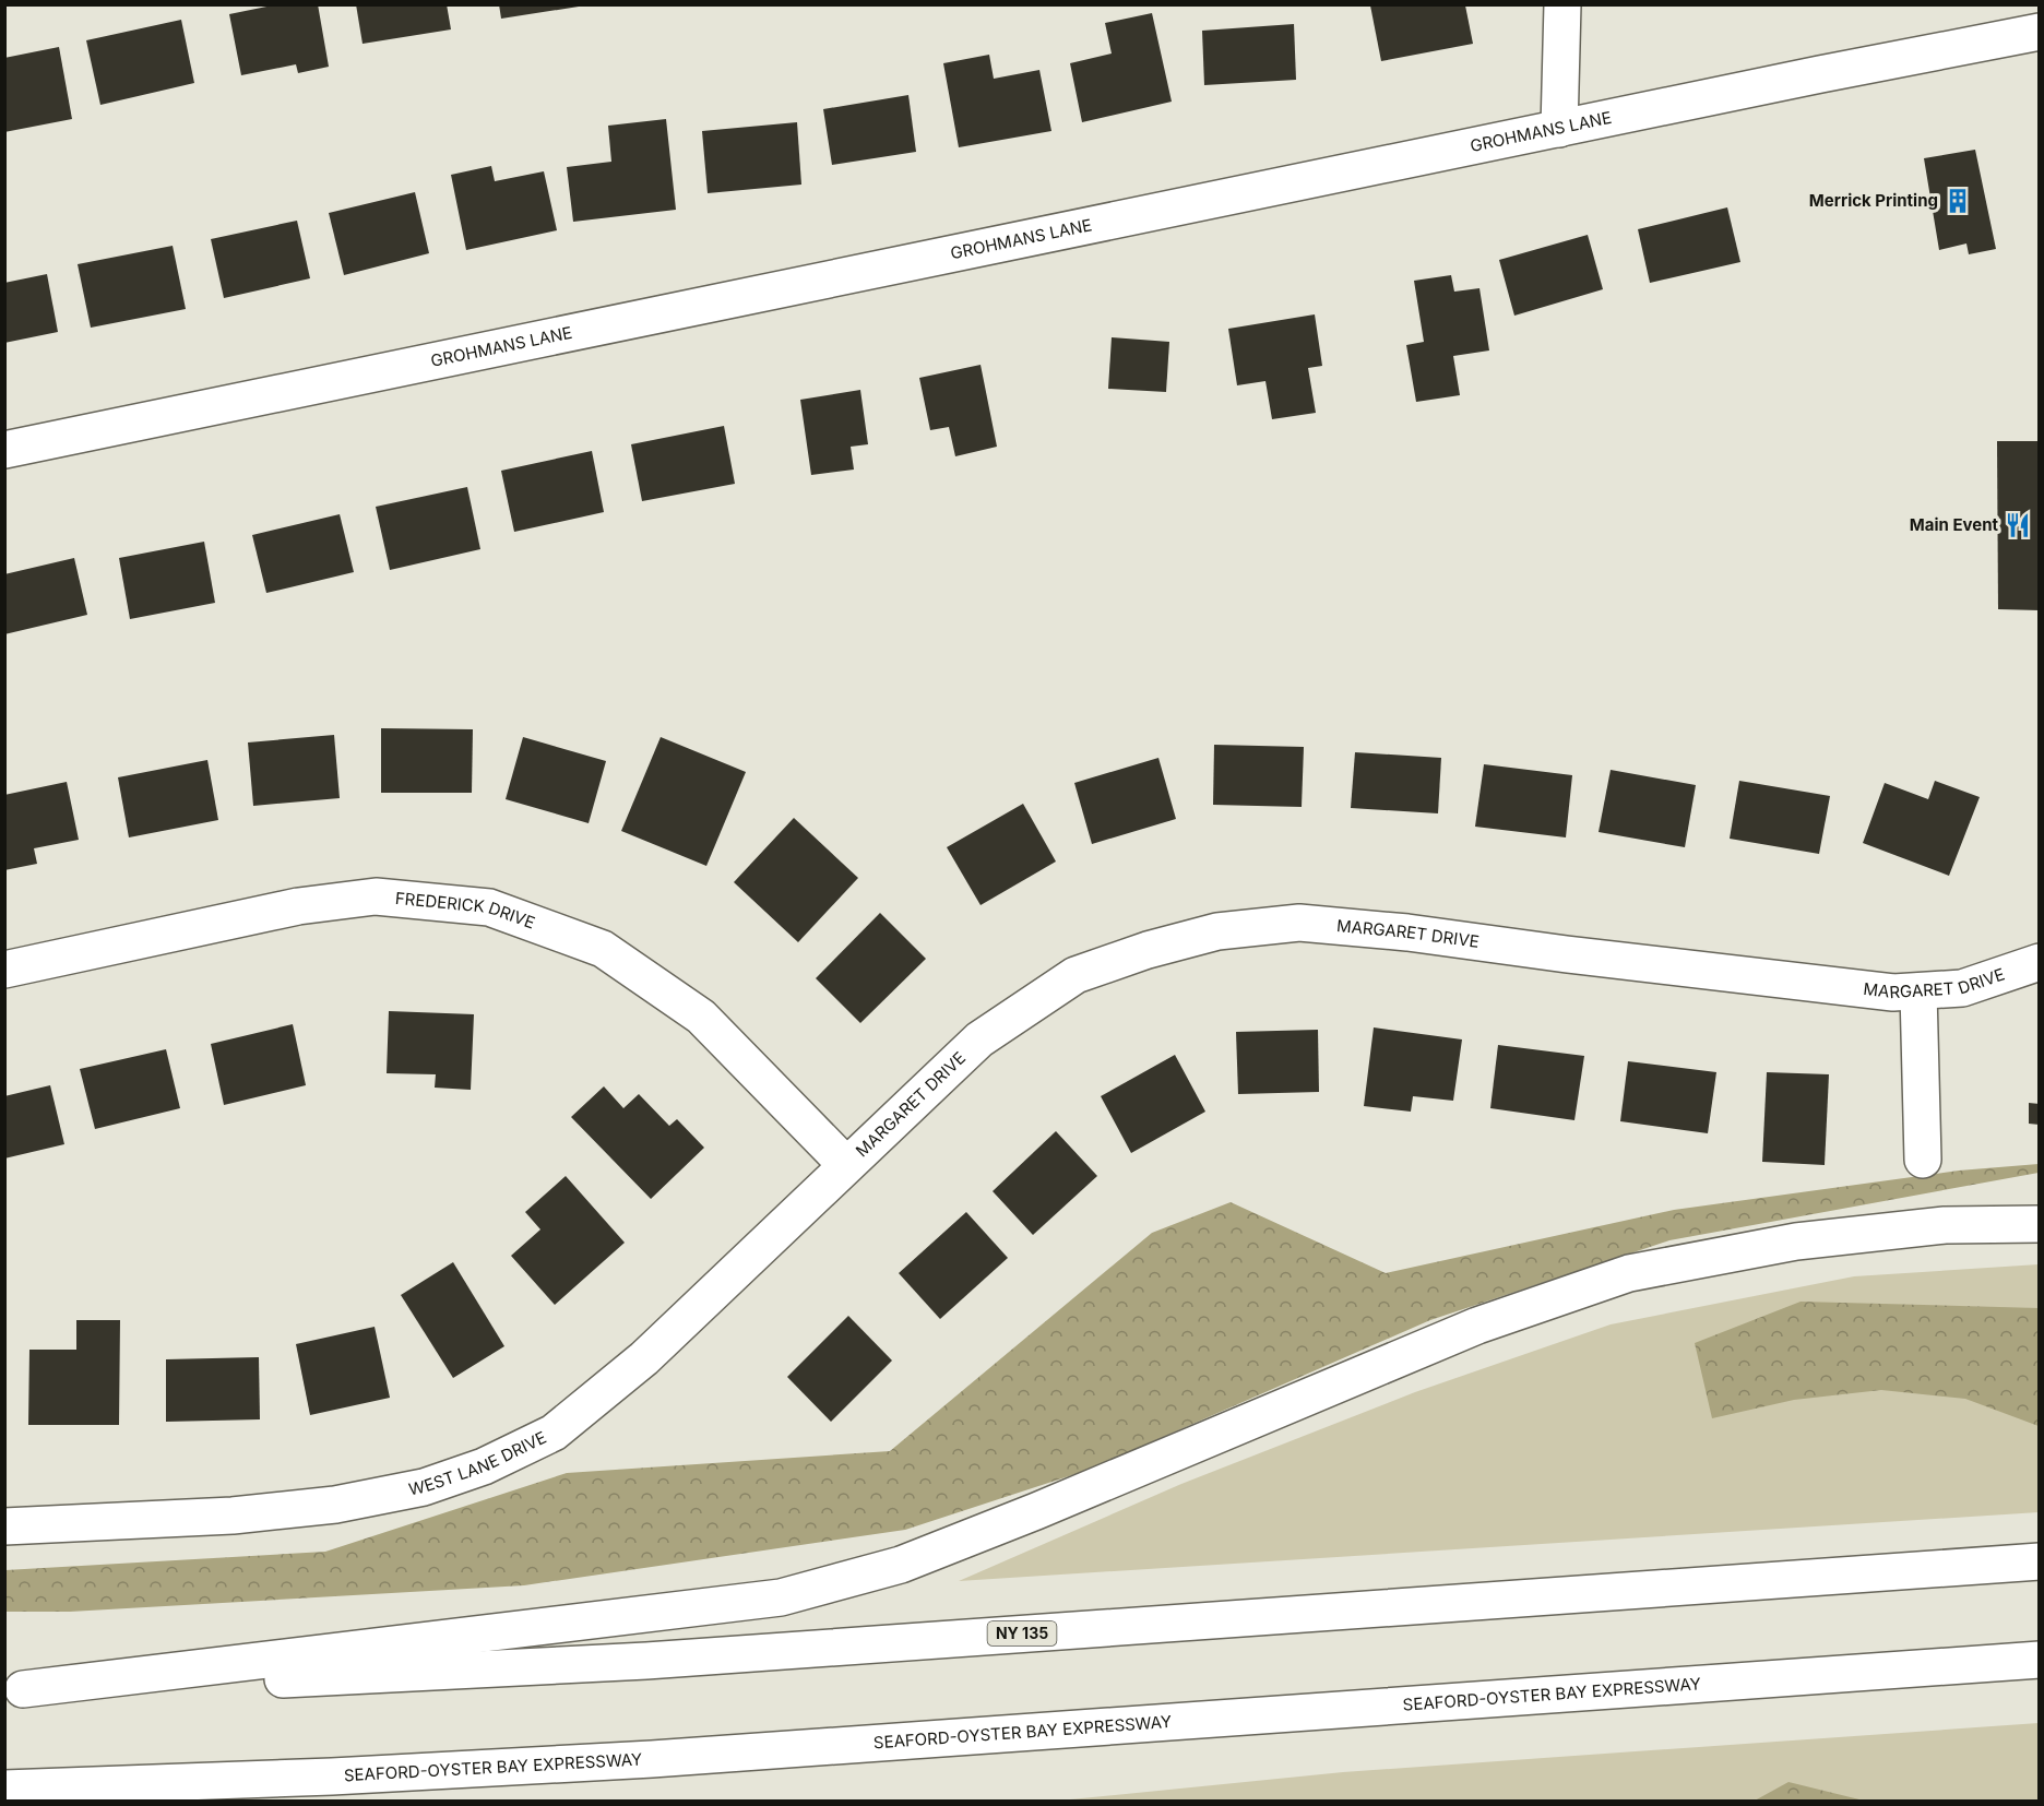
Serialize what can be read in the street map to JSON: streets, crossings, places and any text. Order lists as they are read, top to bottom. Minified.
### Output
{"streets":{"main road":["GROHMANS LANE","FREDERICK DRIVE","MARGARET DRIVE","WEST LANE DRIVE","NY 135","SEAFORD-OYSTER BAY EXPRESSWAY"]},"crossings":[["FREDERICK DRIVE","MARGARET DRIVE"],["FREDERICK DRIVE","WEST LANE DRIVE"],["MARGARET DRIVE","WEST LANE DRIVE"]],"places":{"building":["Merrick Printing"],"restaurant":["Main Event"]}}
